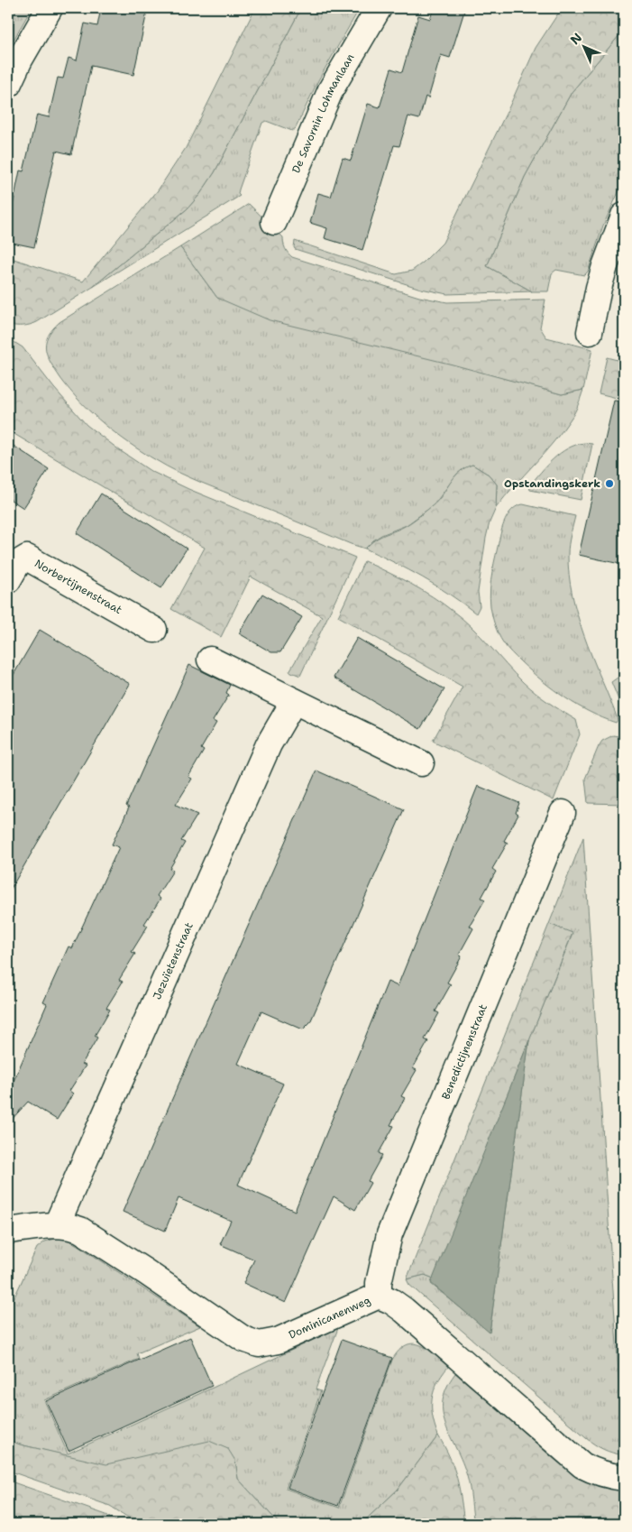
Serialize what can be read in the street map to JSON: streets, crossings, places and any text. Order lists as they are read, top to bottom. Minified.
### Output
{"streets":{"street":["De Savornin Lohmanlaan","Norbertijnenstraat","Jezuïetenstraat","Benedictijnenstraat","Dominicanenweg"]},"crossings":[["Jezuïetenstraat","Dominicanenweg"],["Benedictijnenstraat","Dominicanenweg"]],"places":["Opstandingskerk"],"north":"top left"}
